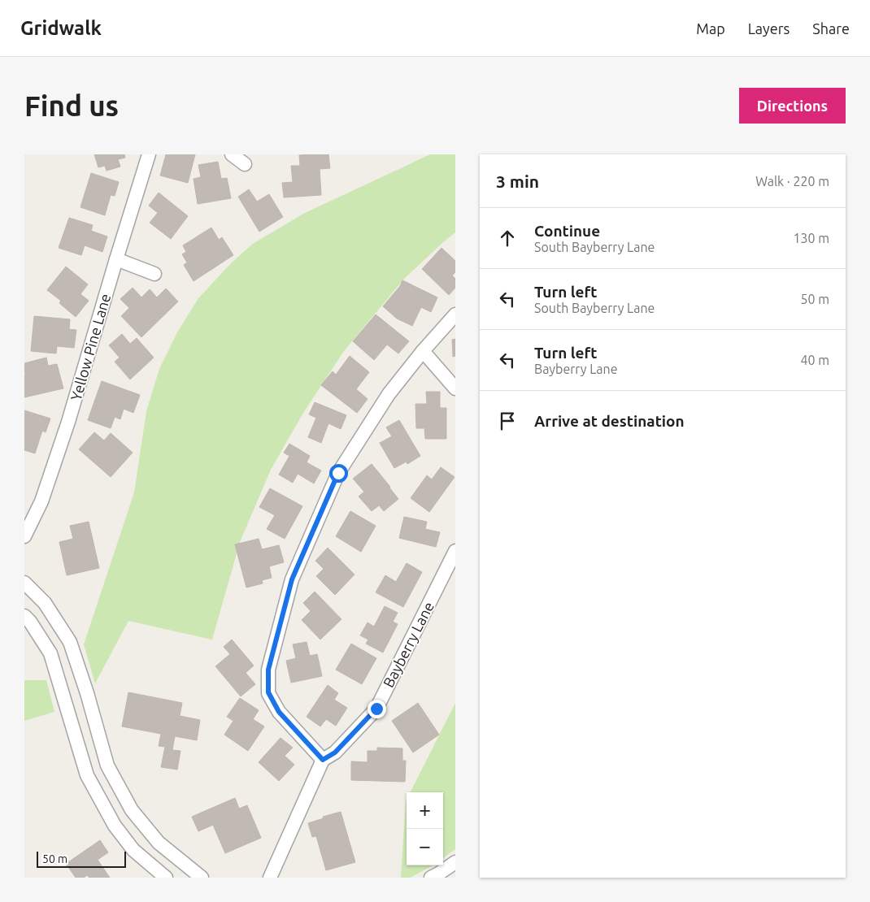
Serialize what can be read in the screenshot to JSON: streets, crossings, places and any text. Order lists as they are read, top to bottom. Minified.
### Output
{"streets":{"street":["Yellow Pine Lane","Bayberry Lane"]},"scale_bar":"50 m","page":{"header":"Gridwalk","nav":["Map","Layers","Share"],"buttons":"Directions","title":"Find us","heading":["3 min","Walk · 220 m"],"list":[["Continue","South Bayberry Lane","130 m"],["Turn left","South Bayberry Lane","50 m"],["Turn left","Bayberry Lane","40 m"],"Arrive at destination"],"map_buttons":["+","−"],"scale":"50 m"}}
